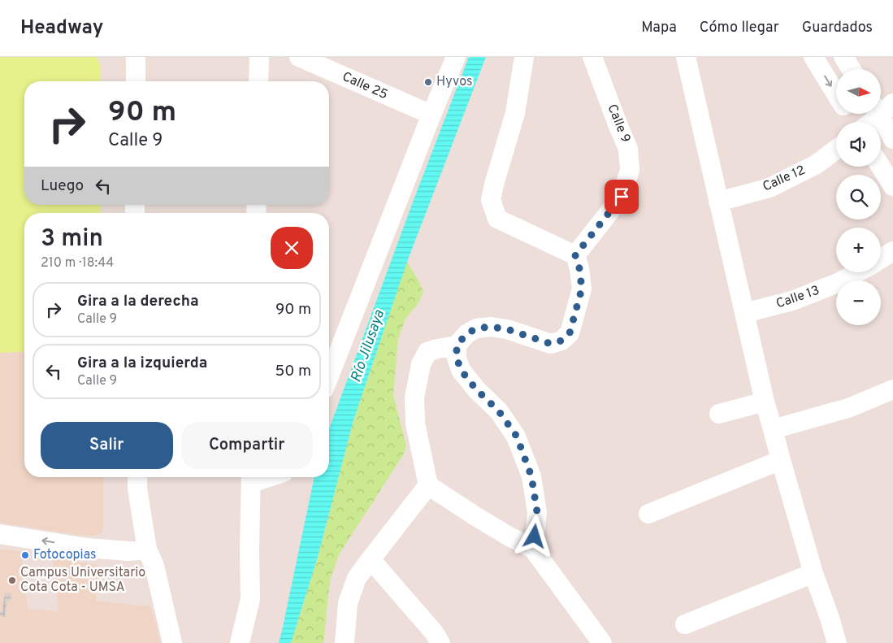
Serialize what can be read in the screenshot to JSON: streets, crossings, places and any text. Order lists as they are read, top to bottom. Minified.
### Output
{"streets":{"street":["Calle 25","Calle 9","Calle 12","Calle 13"]},"water":["Río Jilusaya"],"places":["Hyvos","Fotocopias","Campus Universitario Cota Cota - UMSA"],"north":"right","page":{"header":"Headway","nav":["Mapa","Cómo llegar","Guardados"],"map_buttons":["+","−"],"turn":["90 m","Calle 9"],"then":"Luego","heading":["3 min","210 m · 18:44"],"list":[{"name":"Gira a la derecha","note":"Calle 9","value":"90 m"},{"name":"Gira a la izquierda","note":"Calle 9","value":"50 m"}],"buttons":["Salir","Compartir"]}}
